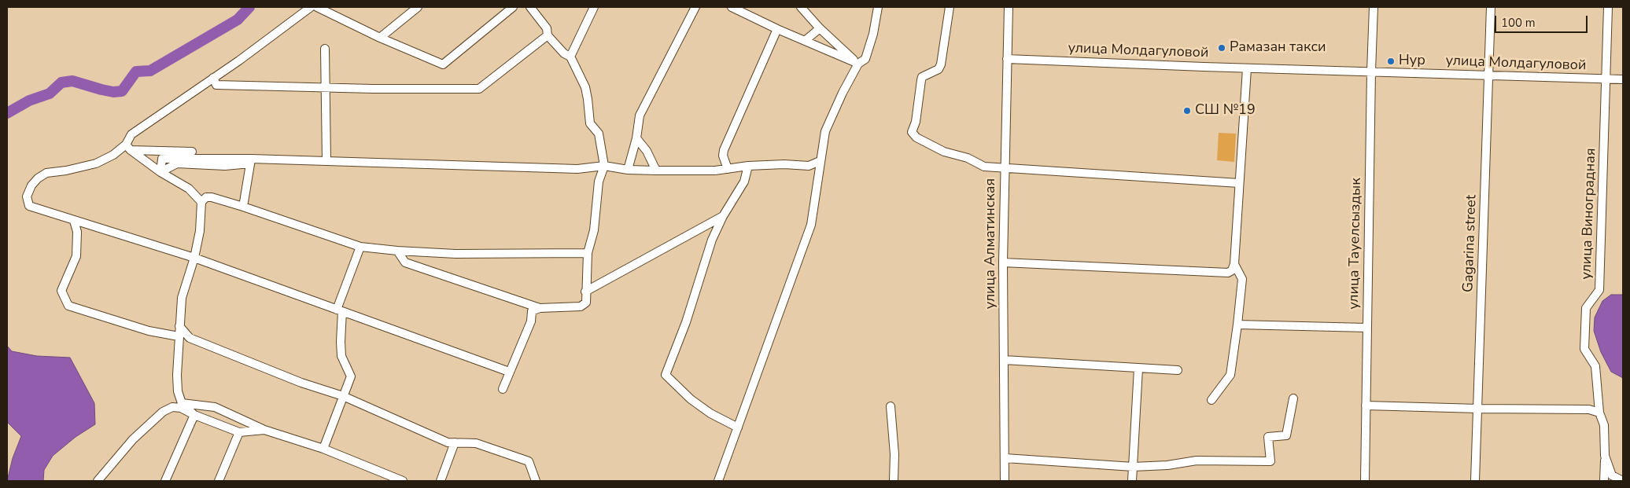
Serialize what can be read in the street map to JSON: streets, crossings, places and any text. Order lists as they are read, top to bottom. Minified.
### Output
{"streets":{"street":["улица Молдагуловой","улица Виноградная","улица Алматинская","улица Тауелсыздык","Gagarina street"]},"crossings":[["улица Молдагуловой","улица Виноградная"],["улица Молдагуловой","улица Алматинская"],["улица Молдагуловой","улица Тауелсыздык"],["улица Молдагуловой","Gagarina street"]],"places":["Рамазан такси","Нур","СШ №19"],"scale_bar":"100 m"}
